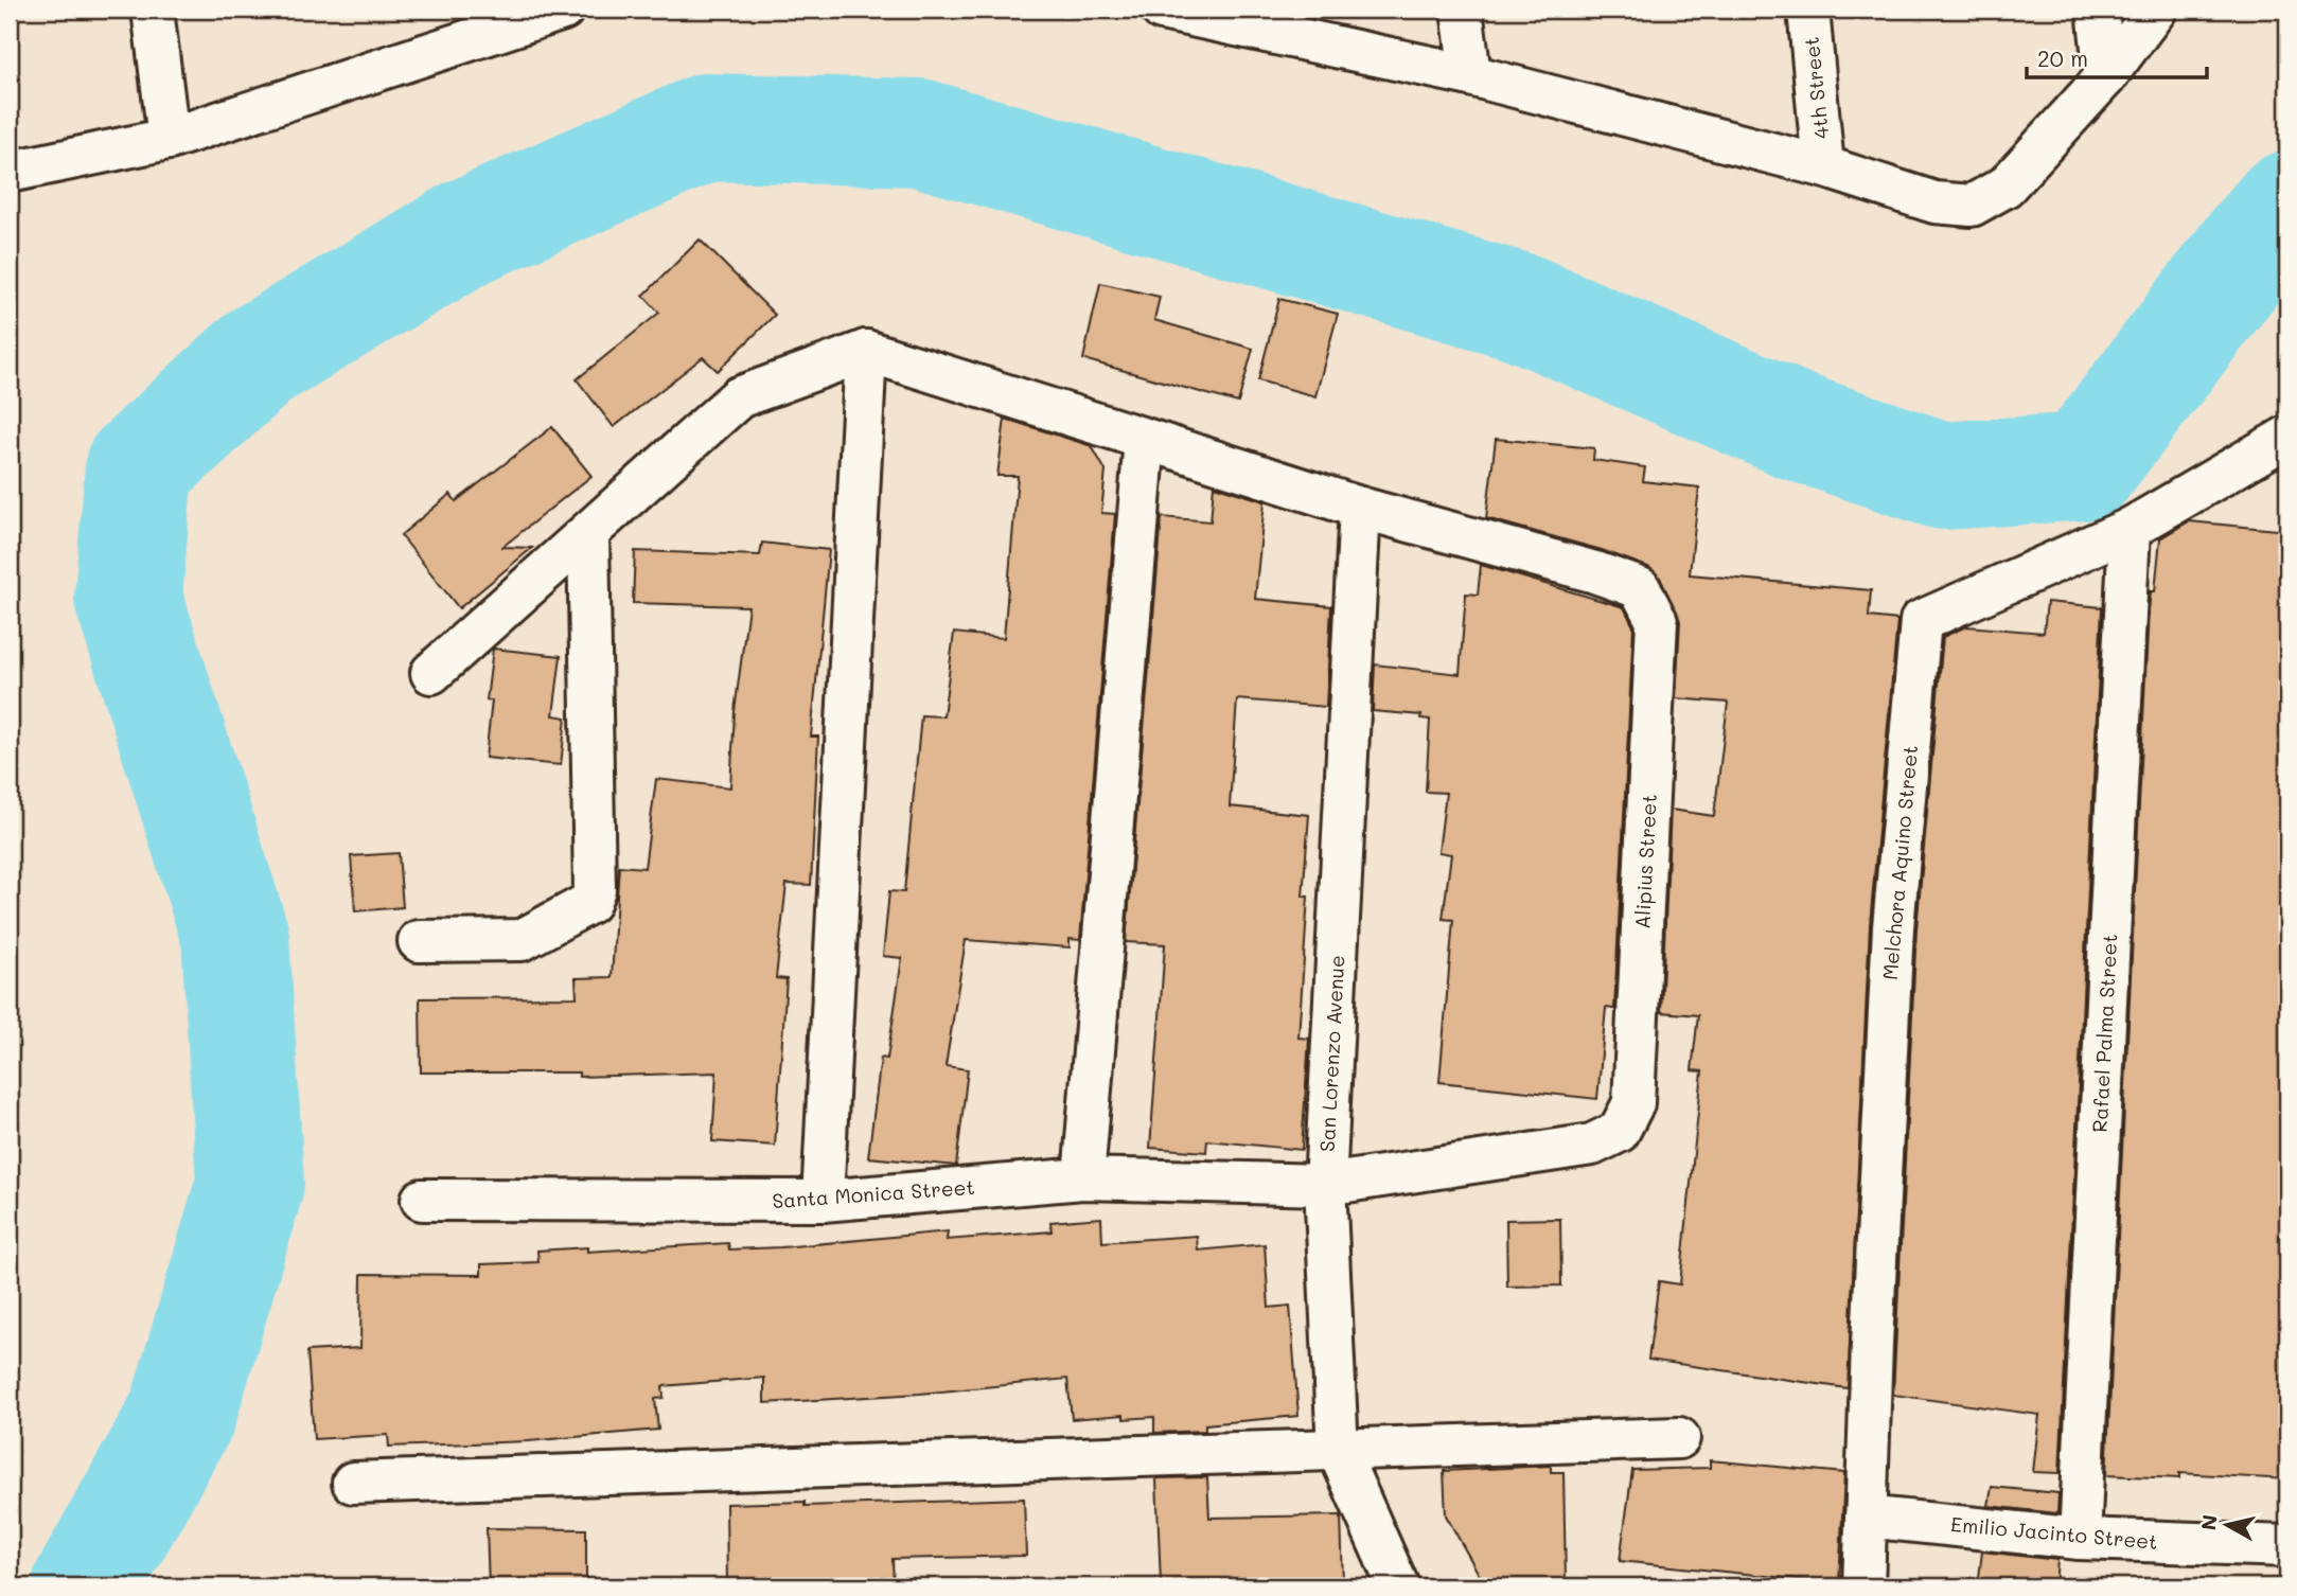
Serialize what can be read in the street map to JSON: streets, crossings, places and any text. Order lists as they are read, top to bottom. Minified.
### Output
{"streets":{"street":["4th Street","Alipius Street","Melchora Aquino Street","Rafael Palma Street","San Lorenzo Avenue","Santa Monica Street","Emilio Jacinto Street"]},"crossings":[["Alipius Street","San Lorenzo Avenue"],["Alipius Street","Santa Monica Street"],["Melchora Aquino Street","Rafael Palma Street"],["Melchora Aquino Street","Emilio Jacinto Street"],["Rafael Palma Street","Emilio Jacinto Street"],["San Lorenzo Avenue","Santa Monica Street"]],"scale_bar":"20 m","north":"left"}
